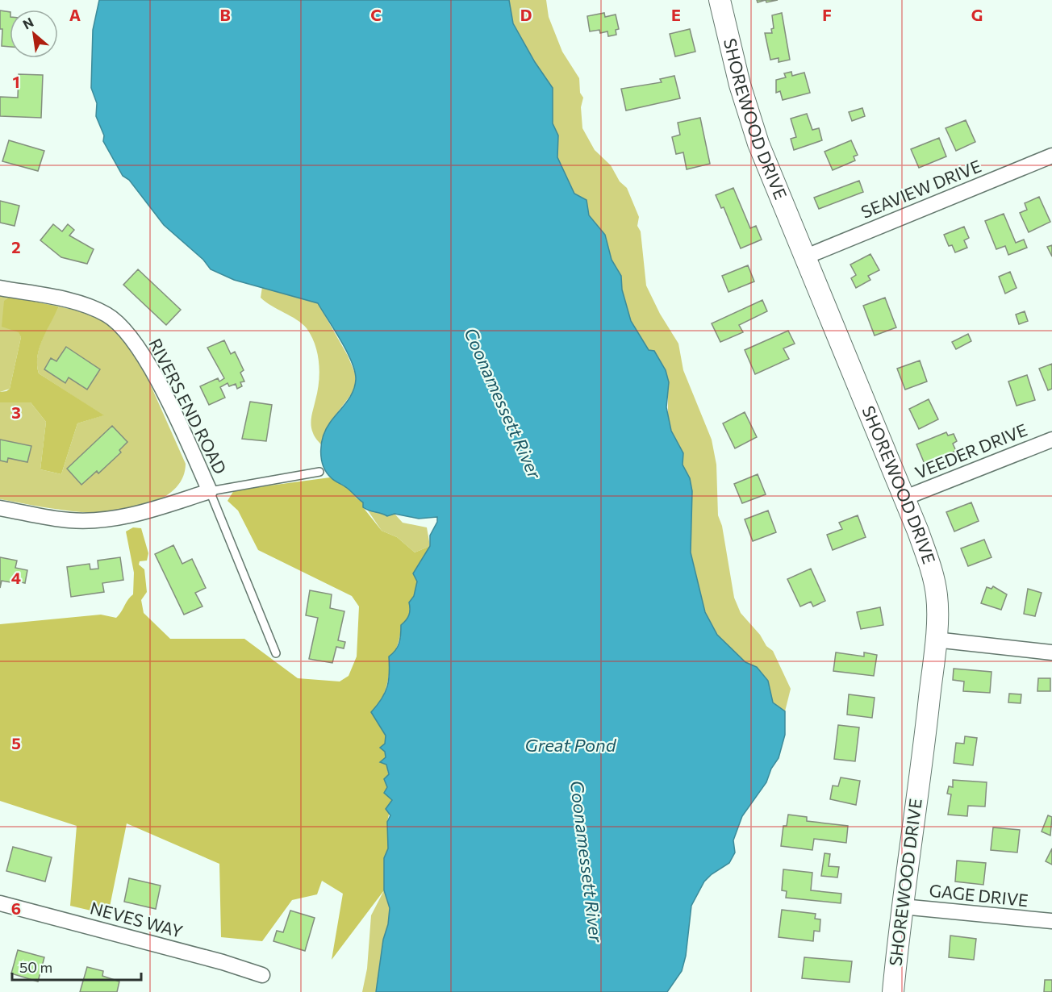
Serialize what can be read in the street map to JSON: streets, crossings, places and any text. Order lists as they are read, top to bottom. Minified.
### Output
{"streets":{"street":["SHOREWOOD DRIVE","SEAVIEW DRIVE","RIVERS END ROAD","VEEDER DRIVE","GAGE DRIVE","NEVES WAY"]},"crossings":[["SHOREWOOD DRIVE","SEAVIEW DRIVE"],["SHOREWOOD DRIVE","VEEDER DRIVE"],["SHOREWOOD DRIVE","GAGE DRIVE"]],"water":["Coonamessett River","Great Pond"],"scale_bar":"50 m","north":"top left","grid":{"columns":["A","B","C","D","E","F","G"],"rows":["1","2","3","4","5","6"]}}
